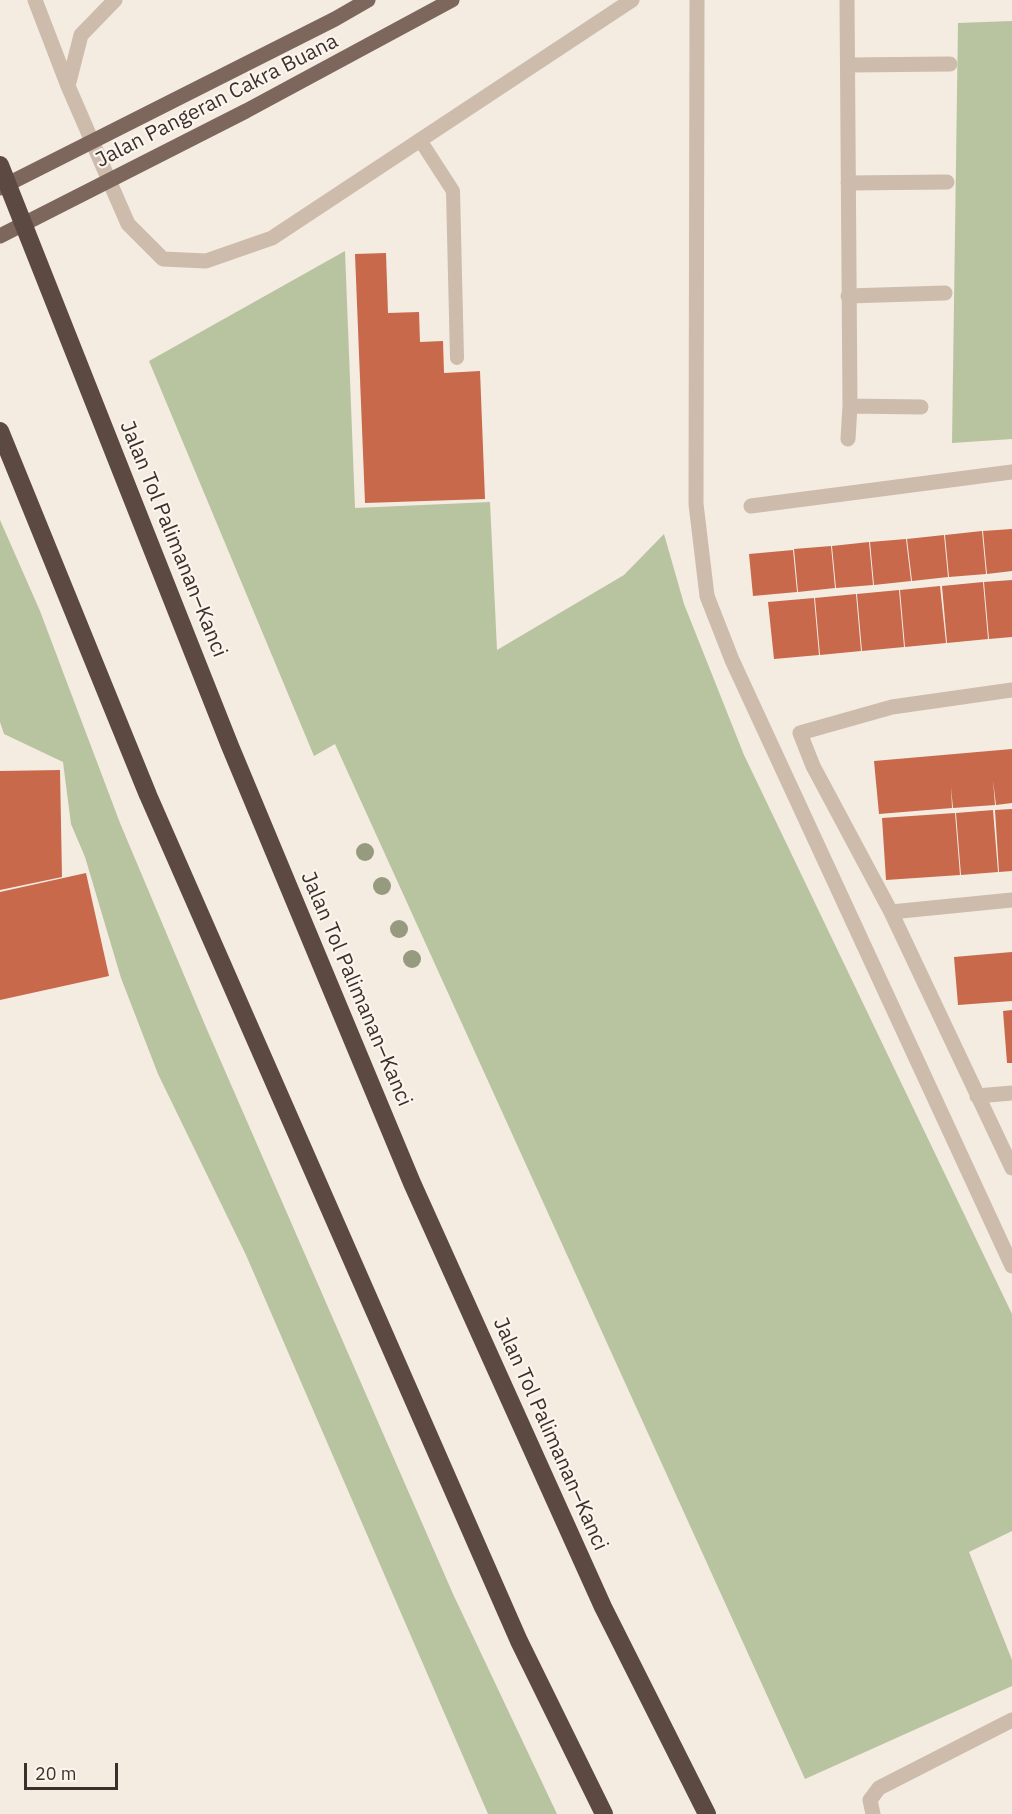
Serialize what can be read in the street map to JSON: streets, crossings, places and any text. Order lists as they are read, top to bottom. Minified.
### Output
{"streets":{"highway":["Jalan Tol Palimanan–Kanci"],"main road":["Jalan Pangeran Cakra Buana"]},"scale_bar":"20 m"}
